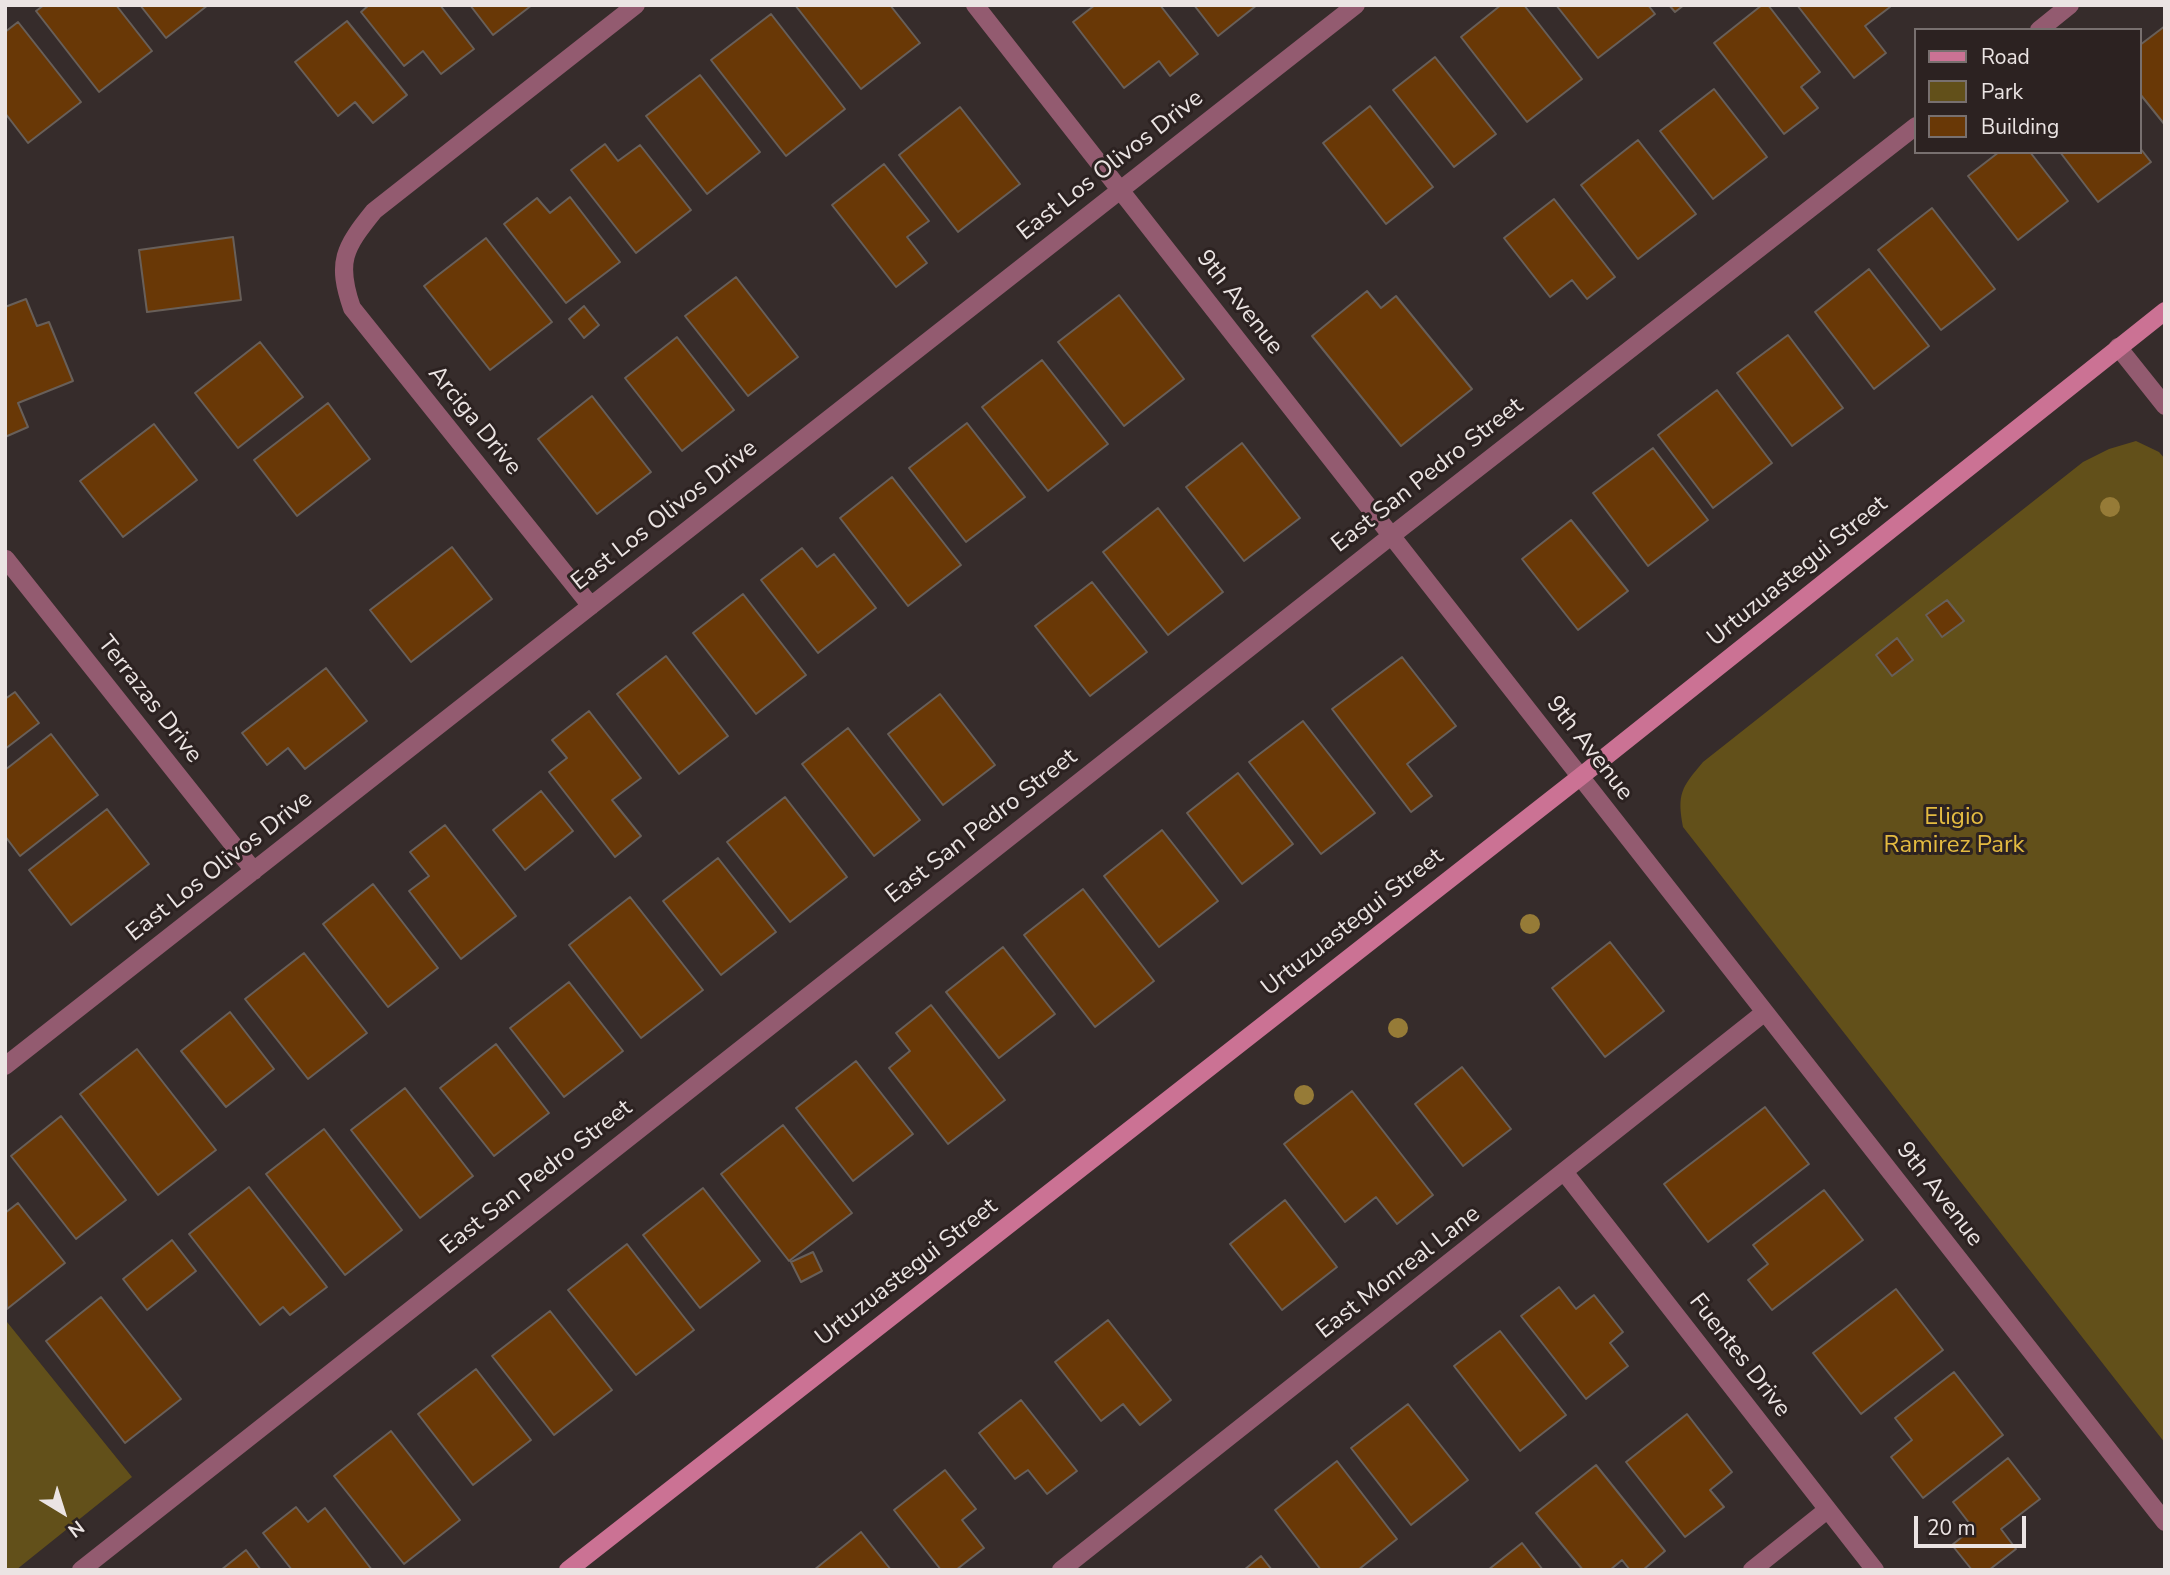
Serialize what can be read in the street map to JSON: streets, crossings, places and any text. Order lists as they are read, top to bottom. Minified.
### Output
{"streets":{"main road":["Urtuzuastegui Street"],"street":["East Los Olivos Drive","9th Avenue","Arciga Drive","East San Pedro Street","Terrazas Drive","East Monreal Lane","Fuentes Drive"]},"crossings":[["East Los Olivos Drive","9th Avenue"],["East Los Olivos Drive","Arciga Drive"],["East Los Olivos Drive","Terrazas Drive"],["9th Avenue","East San Pedro Street"],["9th Avenue","Urtuzuastegui Street"],["9th Avenue","East Monreal Lane"],["East Monreal Lane","Fuentes Drive"]],"parks":["Eligio Ramirez Park"],"legend":["Road","Park","Building"],"scale_bar":"20 m","north":"bottom right"}
